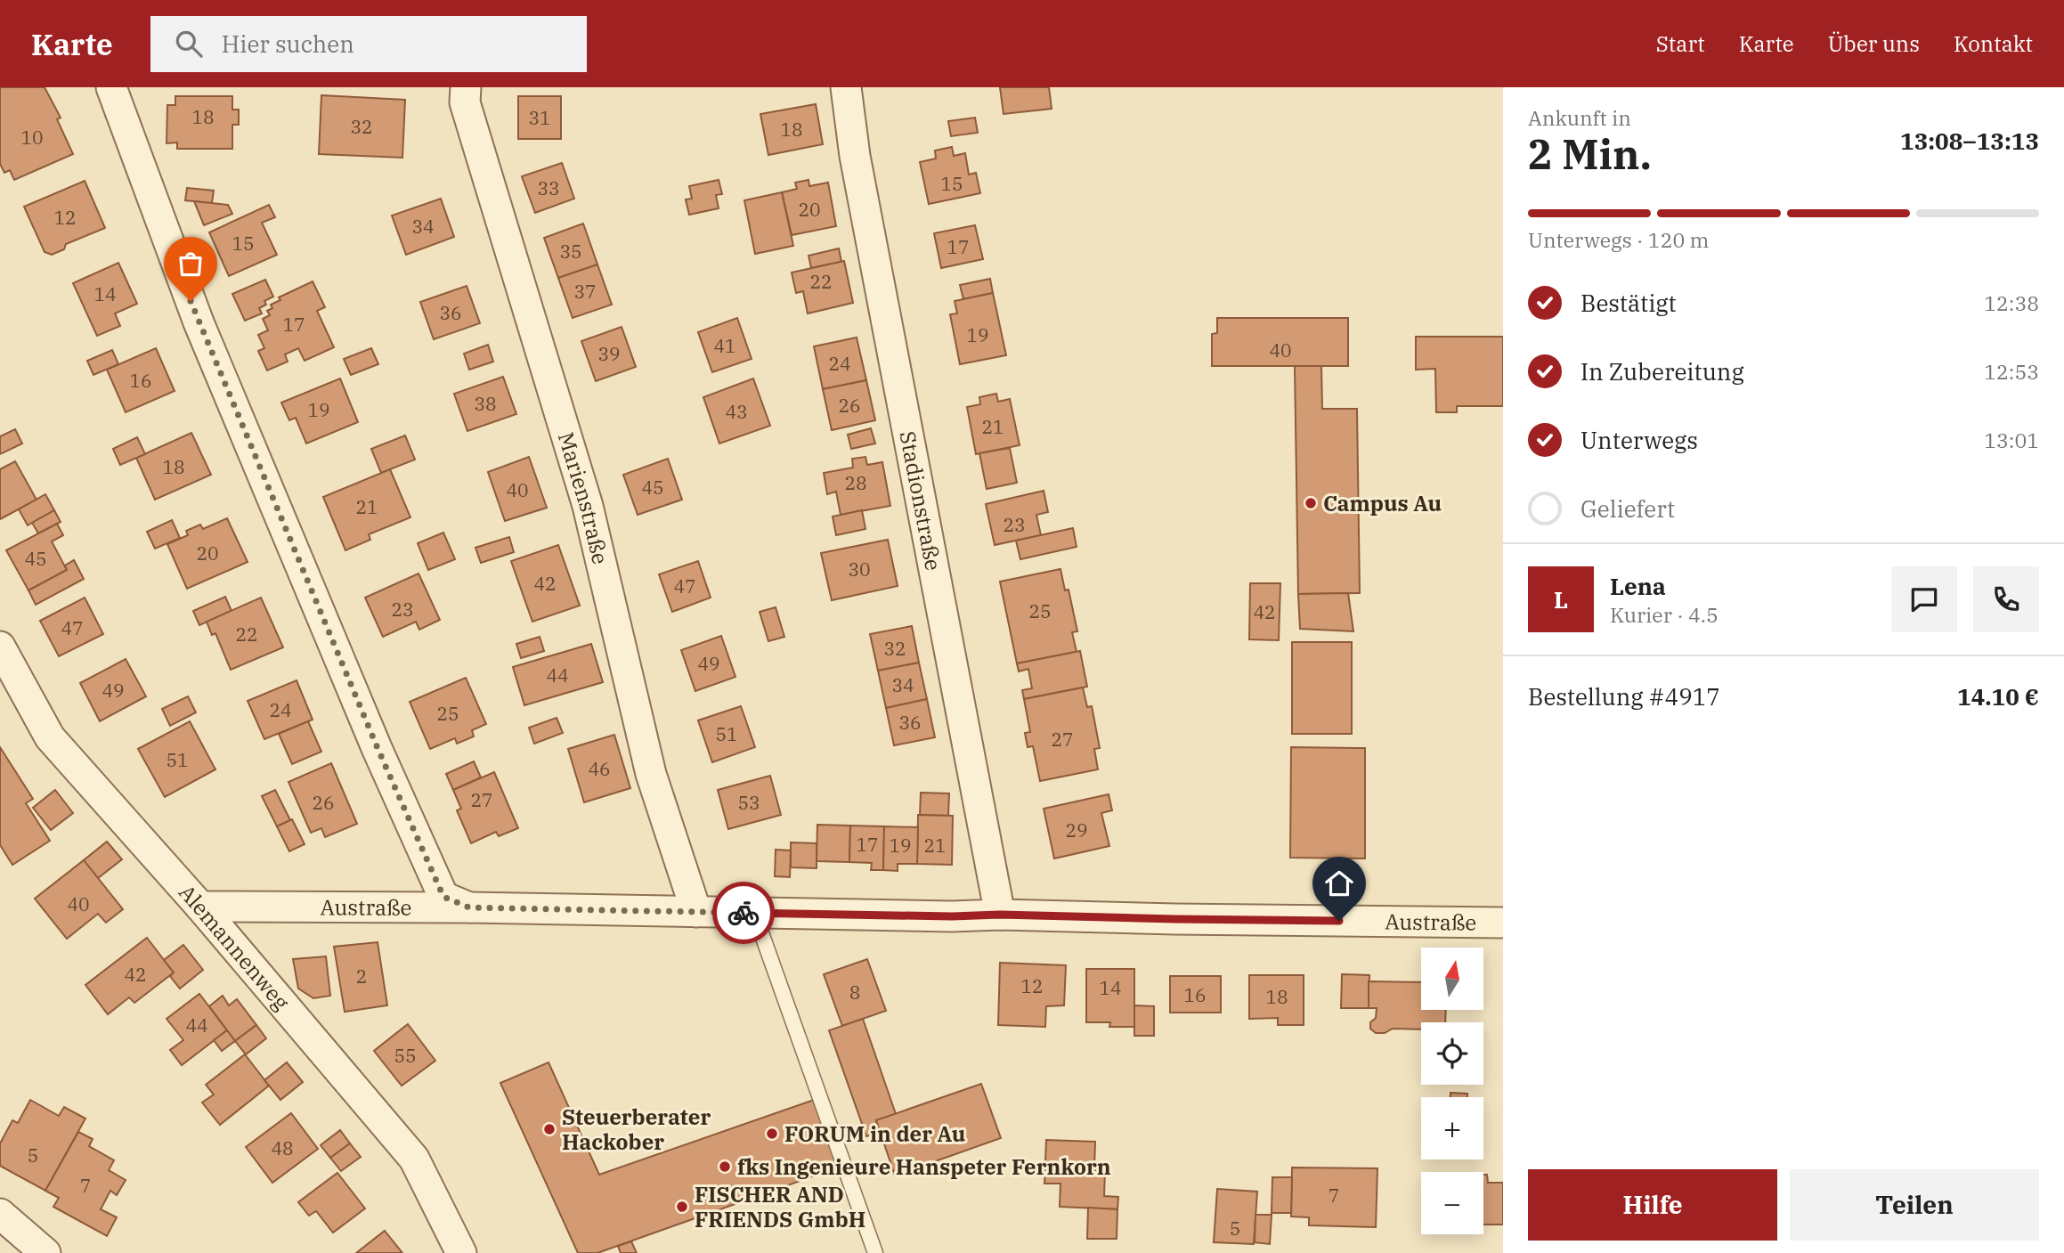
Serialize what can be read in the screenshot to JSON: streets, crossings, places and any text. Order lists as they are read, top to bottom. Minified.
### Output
{"streets":{"street":["Marienstraße","Stadionstraße","Austraße","Alemannenweg"]},"crossings":[["Marienstraße","Austraße"],["Stadionstraße","Austraße"],["Austraße","Alemannenweg"]],"places":["Campus Au","Steuerberater Hackober","FORUM in der Au","fks Ingenieure Hanspeter Fernkorn","FISCHER AND FRIENDS GmbH"],"house_numbers":["18","31","32","18","10","15","33","20","12","34","15","17","35","22","37","14","36","17","19","41","40","39","24","16","38","26","19","43","21","18","28","45","40","21","23","20","45","30","42","47","23","25","42","47","22","32","49","44","34","49","24","25","36","51","27","51","46","27","26","53","29","17","19","21","40","42","2","12","14","8","16","18","44","55","48","5","7","7","5"],"north":"top","page":{"header":"Karte","search":"Hier suchen","nav":["Start","Karte","Über uns","Kontakt"],"heading":["2 Min.","Ankunft in","13:08–13:13"],"panel":["Lena","Kurier · 4.5","Bestellung #4917","14.10 €"],"bar":"Unterwegs · 120 m","list":[["Bestätigt","12:38"],["In Zubereitung","12:53"],["Unterwegs","13:01"],"Geliefert"],"round":"L","map_buttons":["+","−"],"buttons":["Hilfe","Teilen"]}}
